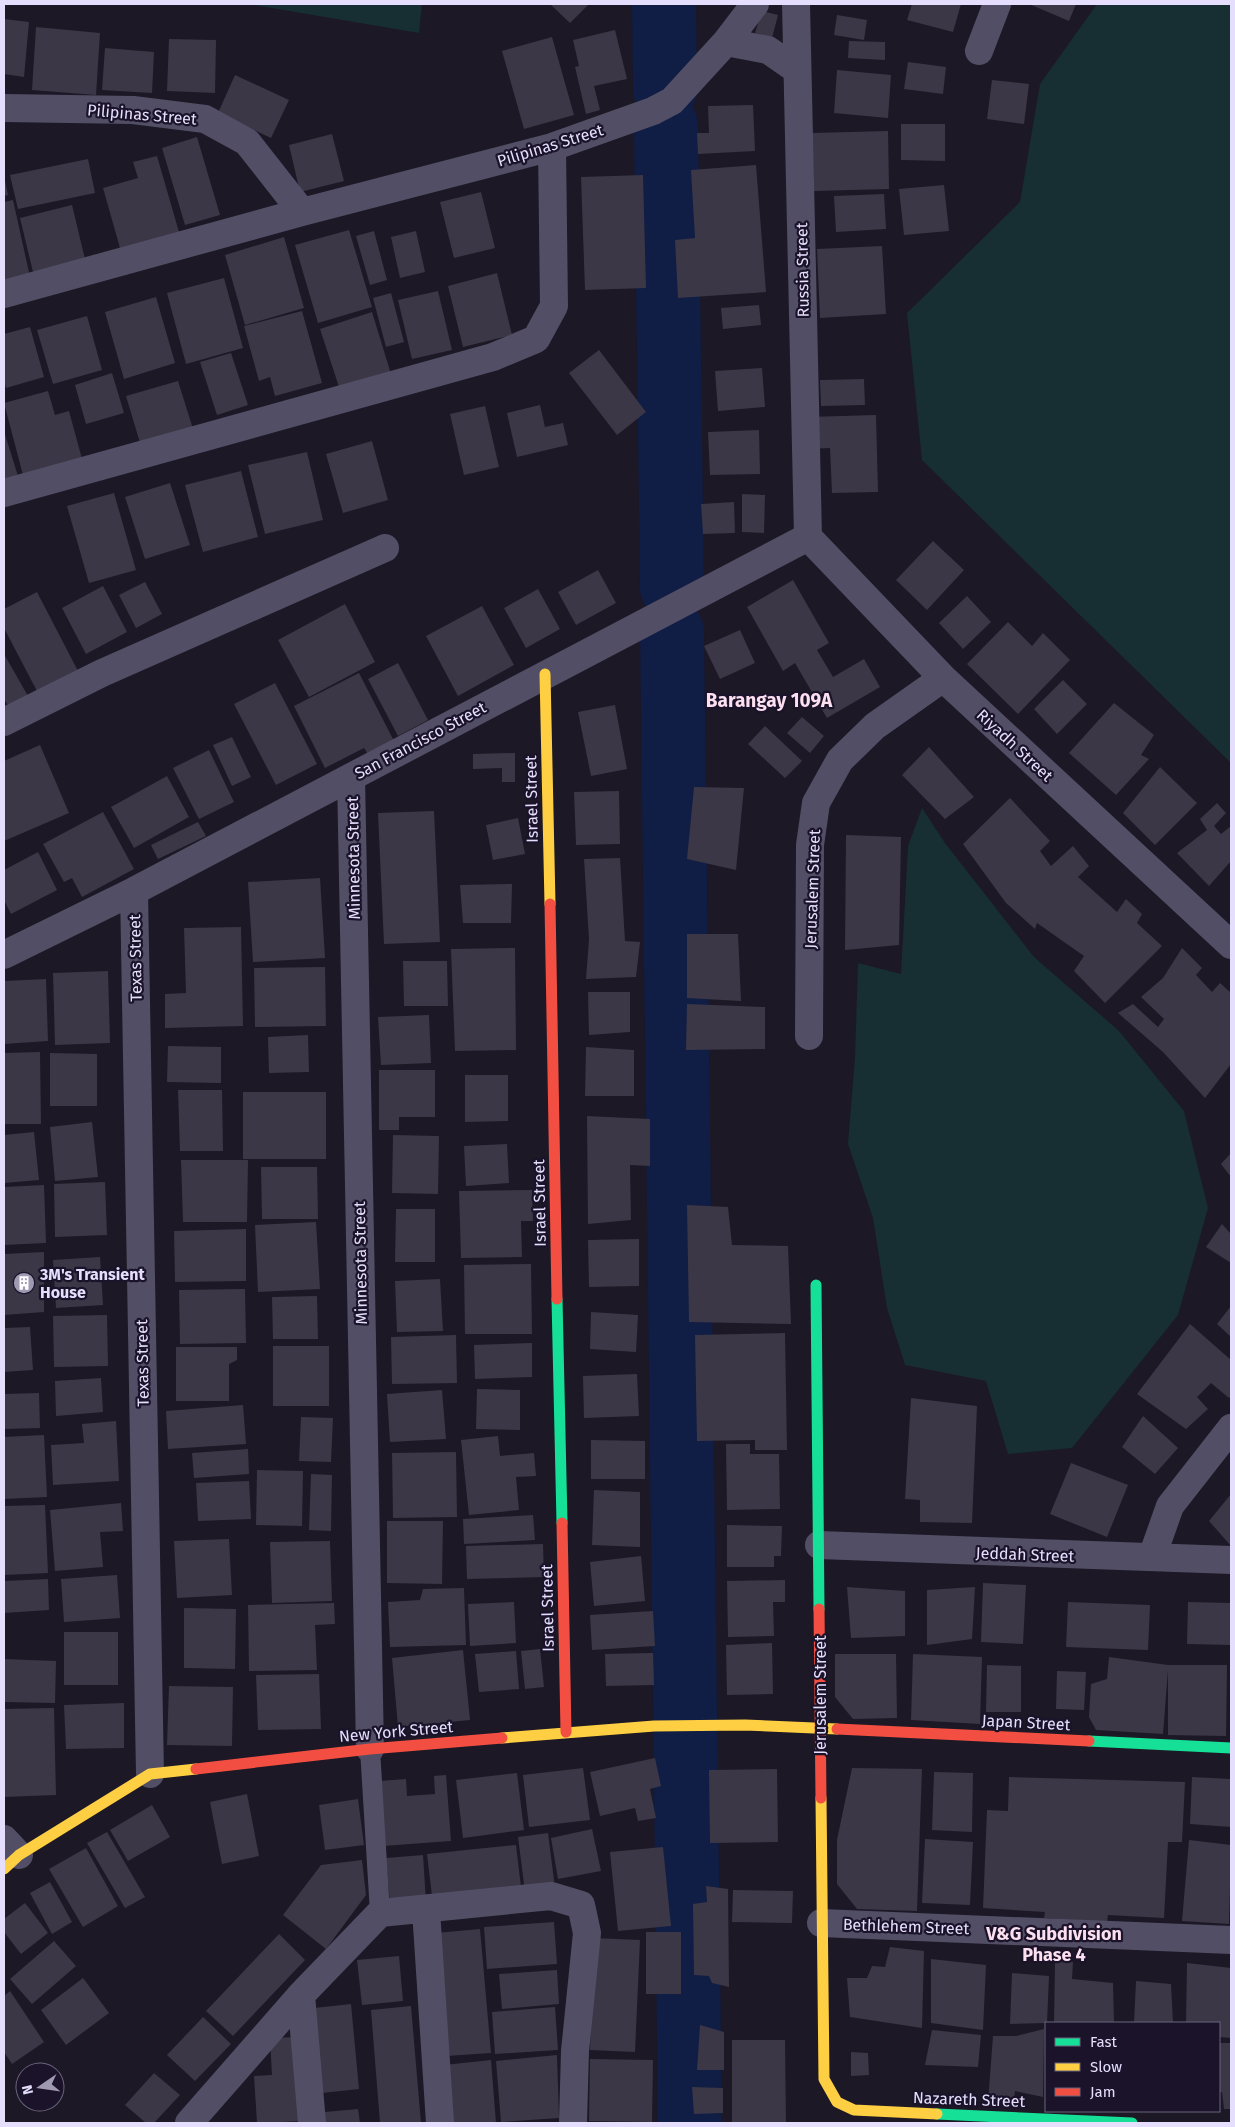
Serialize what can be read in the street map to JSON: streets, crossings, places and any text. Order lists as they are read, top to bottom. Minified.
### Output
{"streets":{"street":["Pilipinas Street","Russia Street","San Francisco Street","Riyadh Street","Israel Street","Minnesota Street","Jerusalem Street","Texas Street","Jeddah Street","Japan Street","New York Street","Bethlehem Street","Nazareth Street"]},"crossings":[["Russia Street","San Francisco Street"],["Russia Street","Riyadh Street"],["San Francisco Street","Riyadh Street"],["San Francisco Street","Israel Street"],["San Francisco Street","Minnesota Street"],["San Francisco Street","Texas Street"],["Riyadh Street","Jerusalem Street"],["Israel Street","New York Street"],["Minnesota Street","New York Street"],["Jerusalem Street","Jeddah Street"],["Jerusalem Street","Japan Street"],["Jerusalem Street","New York Street"],["Jerusalem Street","Bethlehem Street"],["Jerusalem Street","Nazareth Street"],["Texas Street","New York Street"],["Japan Street","New York Street"]],"districts":["Barangay 109A","V&G Subdivision Phase 4"],"places":{"building":["3M's Transient House"]},"legend":["Fast","Slow","Jam"],"north":"left"}
